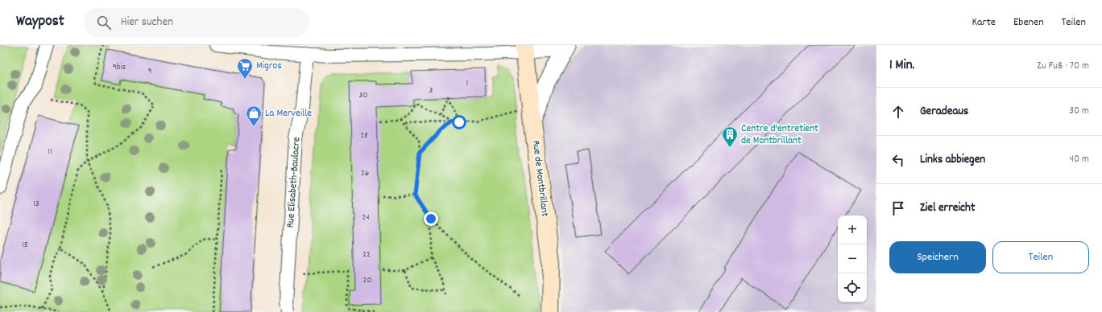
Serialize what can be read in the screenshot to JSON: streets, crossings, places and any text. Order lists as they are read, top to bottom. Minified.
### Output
{"streets":{"main road":["Rue de Montbrillant"],"street":["Rue Elisabeth-Baulacre"]},"places":{"supermarket":["Migros"],"shop":["La Merveille"],"building":["Centre d'entretient de Montbrillant"]},"house_numbers":["9bis","9","1","3","30","28","11","26","13","24","15","22","20"],"page":{"header":"Waypost","search":"Hier suchen","nav":["Karte","Ebenen","Teilen"],"heading":["1 Min.","Zu Fuß · 70 m"],"list":[["Geradeaus","30 m"],["Links abbiegen","40 m"],"Ziel erreicht"],"map_buttons":["+","−"],"buttons":["Speichern","Teilen"]}}
